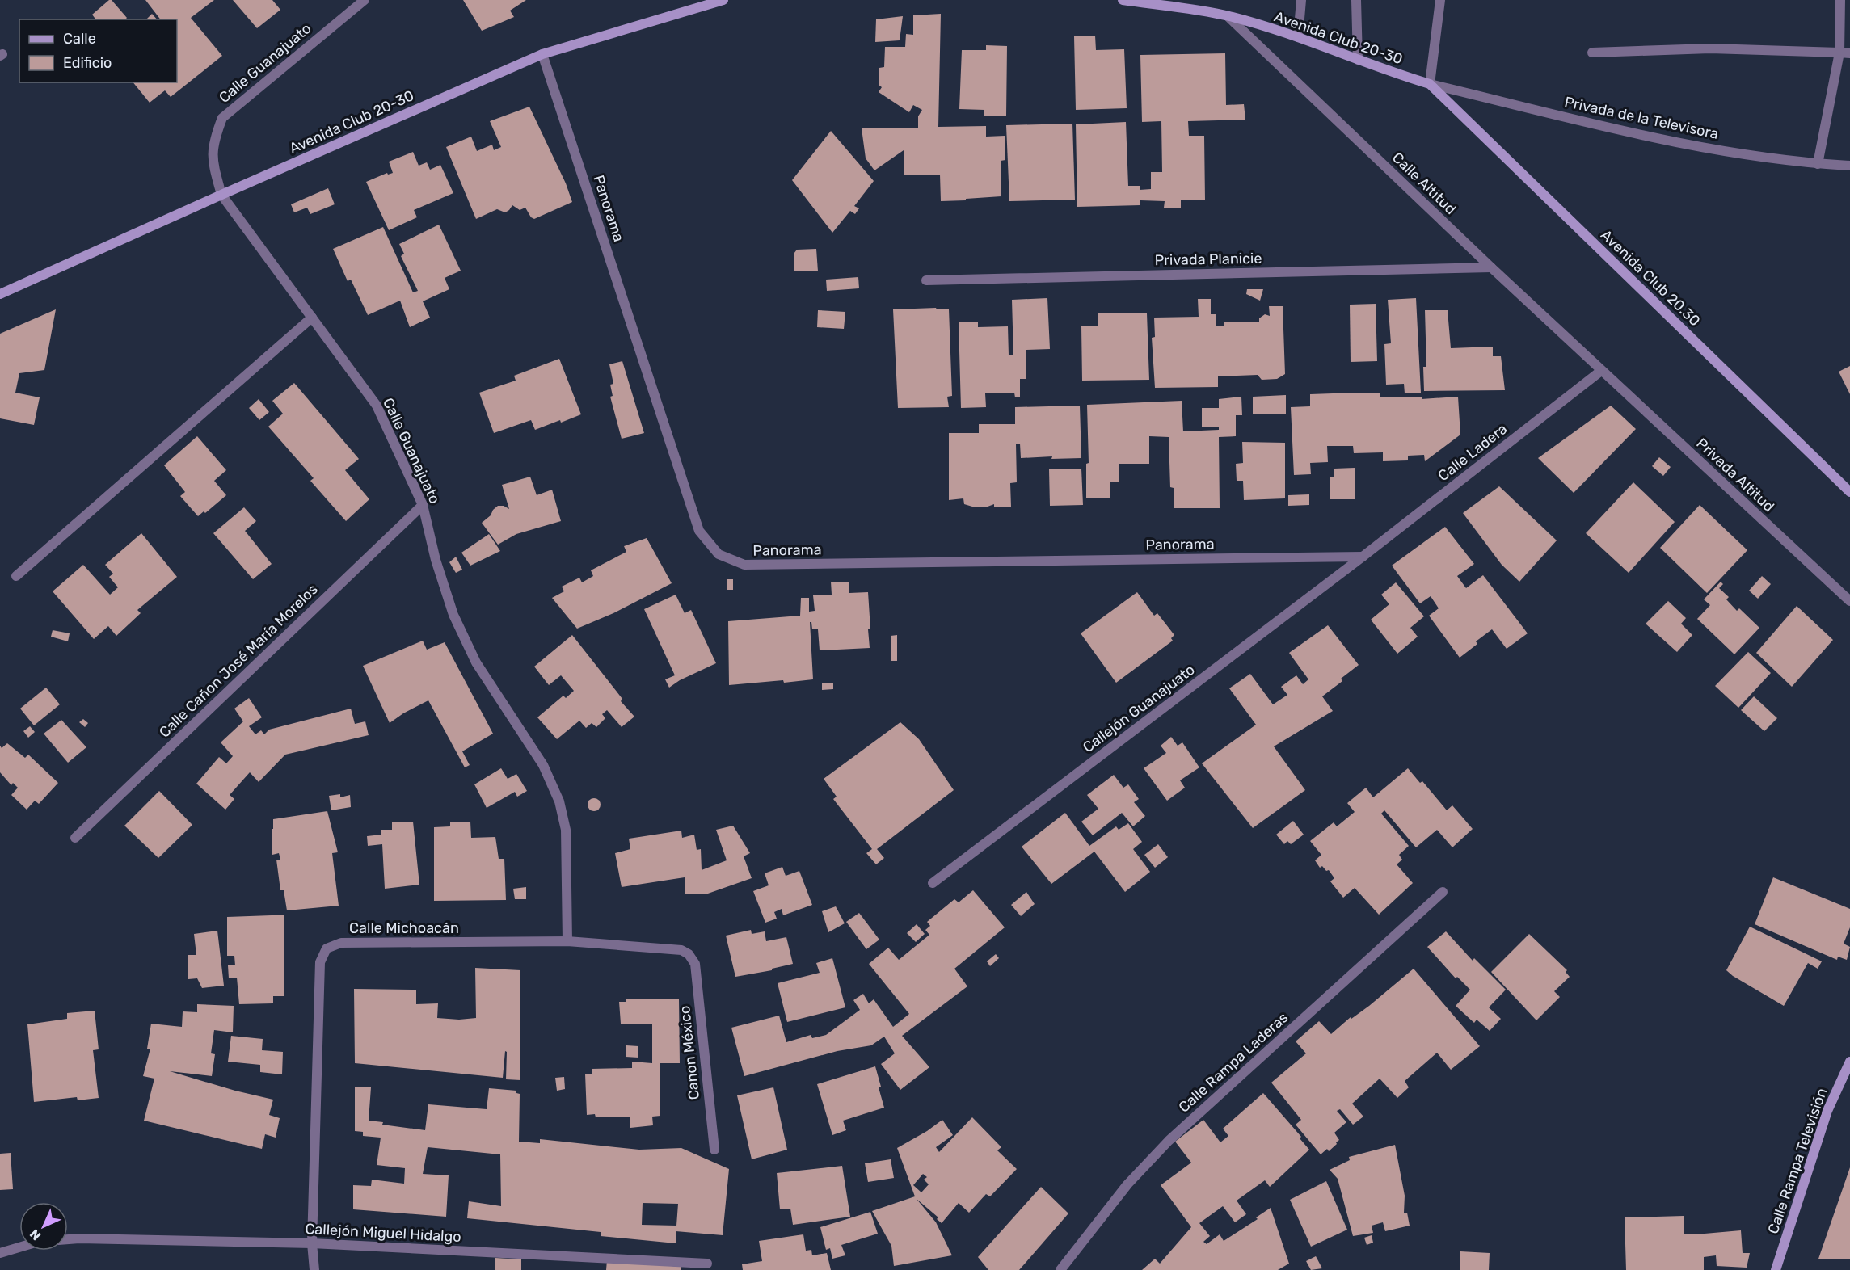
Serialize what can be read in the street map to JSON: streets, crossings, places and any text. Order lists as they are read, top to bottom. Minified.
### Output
{"streets":{"main road":["Avenida Club 20-30","Avenida Club 20.30","Calle Rampa Televisión"],"street":["Calle Guanajuato","Privada de la Televisora","Calle Altitud","Panorama","Privada Planicie","Calle Ladera","Privada Altitud","Calle Cañon José María Morelos","Callejón Guanajuato","Calle Michoacán","Canon México","Calle Rampa Laderas","Callejón Miguel Hidalgo"]},"crossings":[["Avenida Club 20-30","Calle Guanajuato"],["Avenida Club 20-30","Privada de la Televisora"],["Avenida Club 20-30","Calle Altitud"],["Avenida Club 20-30","Panorama"],["Avenida Club 20-30","Avenida Club 20.30"],["Calle Guanajuato","Calle Cañon José María Morelos"],["Calle Guanajuato","Calle Michoacán"],["Privada de la Televisora","Avenida Club 20.30"],["Calle Altitud","Privada Planicie"],["Calle Altitud","Calle Ladera"],["Calle Altitud","Privada Altitud"],["Panorama","Calle Ladera"],["Panorama","Callejón Guanajuato"],["Calle Ladera","Privada Altitud"],["Calle Ladera","Callejón Guanajuato"],["Calle Michoacán","Canon México"],["Calle Michoacán","Callejón Miguel Hidalgo"]],"legend":["Calle","Edificio"],"north":"bottom left"}
